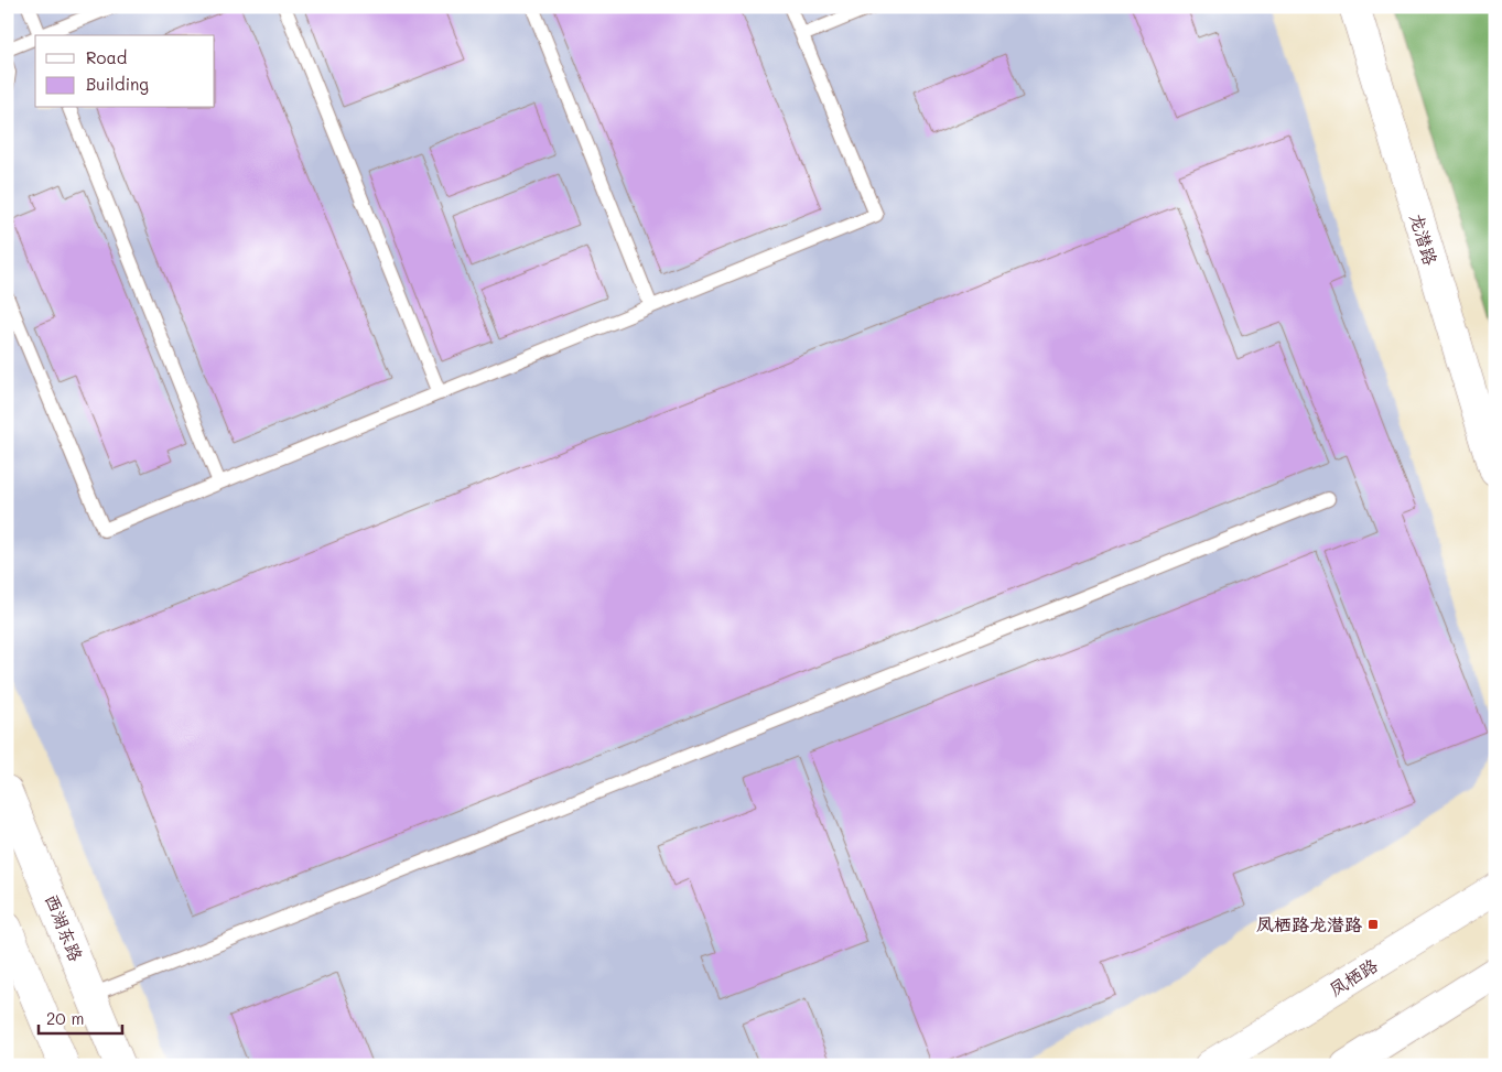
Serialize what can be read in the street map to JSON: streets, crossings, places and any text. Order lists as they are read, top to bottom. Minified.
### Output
{"streets":{"main road":["龙潜路","西湖东路","凤栖路"]},"places":{"transit":["凤栖路龙潜路"]},"legend":["Road","Building"],"scale_bar":"20 m"}
